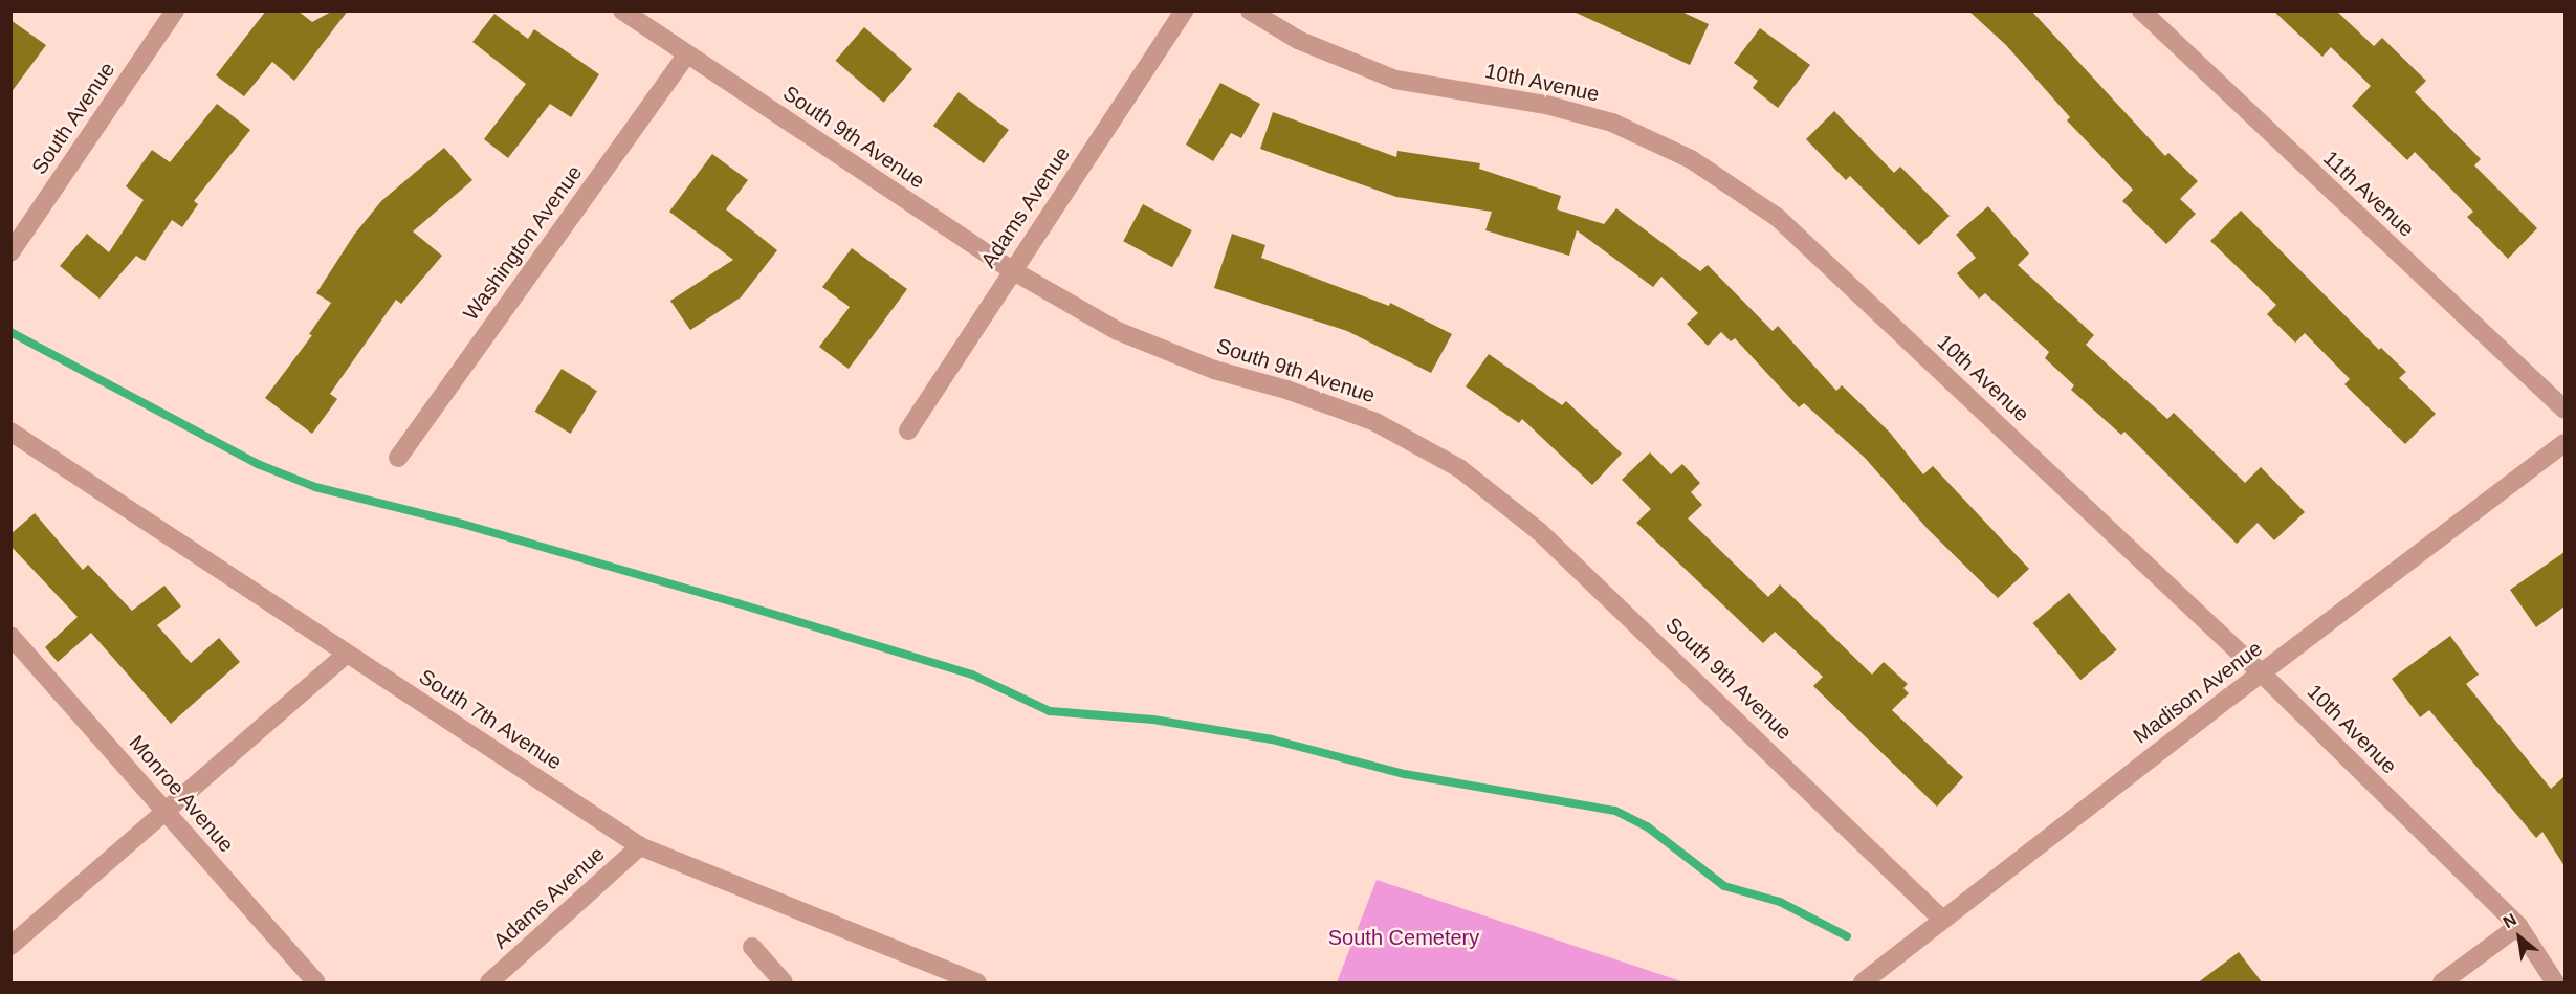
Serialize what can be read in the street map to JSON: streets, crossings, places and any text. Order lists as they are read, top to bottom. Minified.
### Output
{"streets":{"street":["10th Avenue","South Avenue","South 9th Avenue","11th Avenue","Adams Avenue","Washington Avenue","Madison Avenue","South 7th Avenue","Monroe Avenue"]},"crossings":[["10th Avenue","Madison Avenue"],["South 9th Avenue","Adams Avenue"],["South 9th Avenue","Washington Avenue"],["South 9th Avenue","Madison Avenue"],["Adams Avenue","South 7th Avenue"]],"parks":["South Cemetery"],"north":"top left"}
